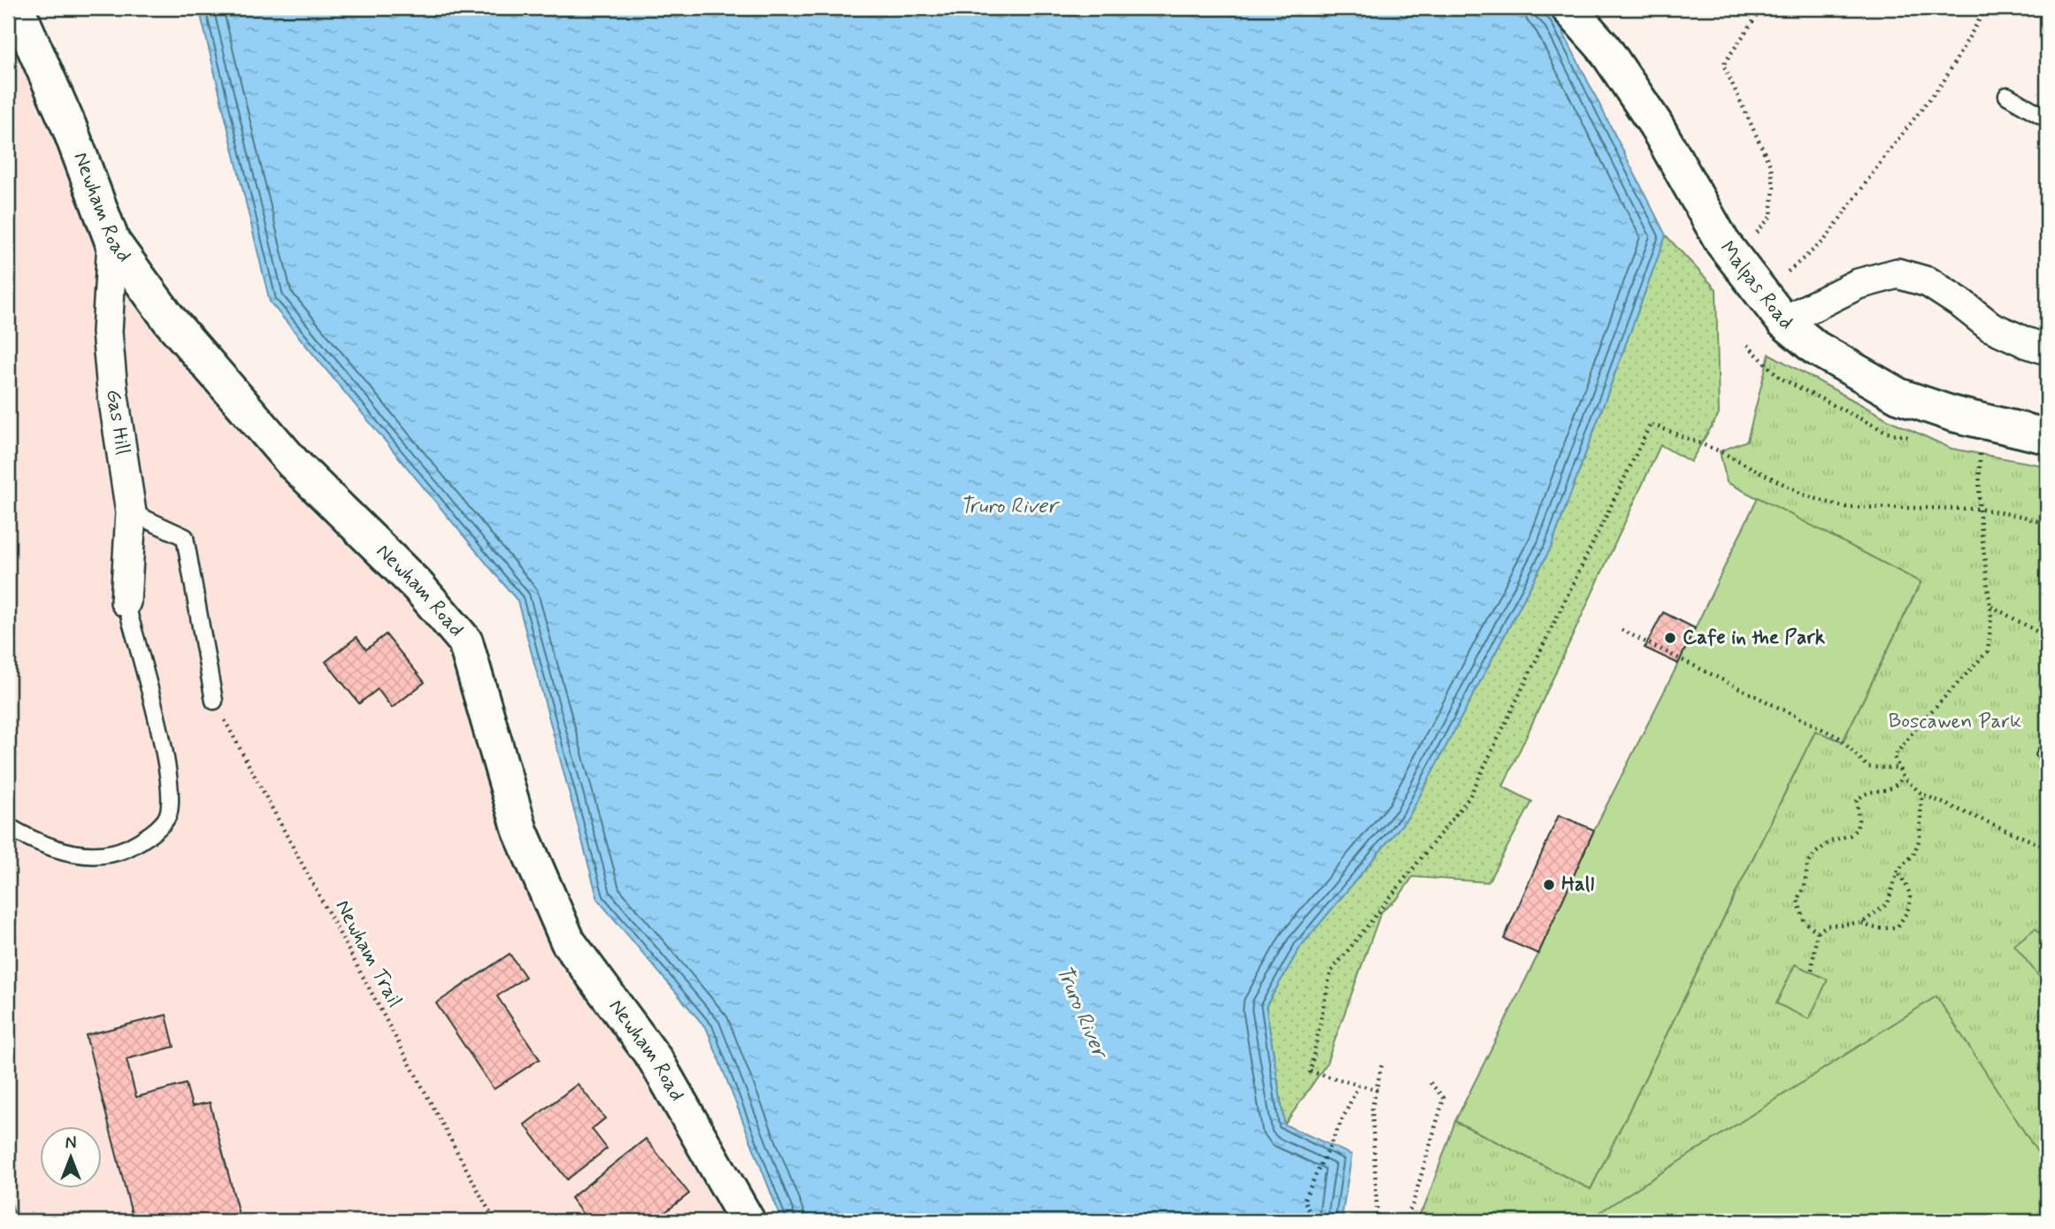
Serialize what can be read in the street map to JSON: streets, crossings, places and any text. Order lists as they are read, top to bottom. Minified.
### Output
{"streets":{"street":["Newham Road","Malpas Road","Gas Hill"],"path":["Newham Trail"]},"crossings":[["Newham Road","Gas Hill"]],"water":["Truro River"],"parks":["Boscawen Park"],"places":["Cafe in the Park","Hall"],"north":"top"}
